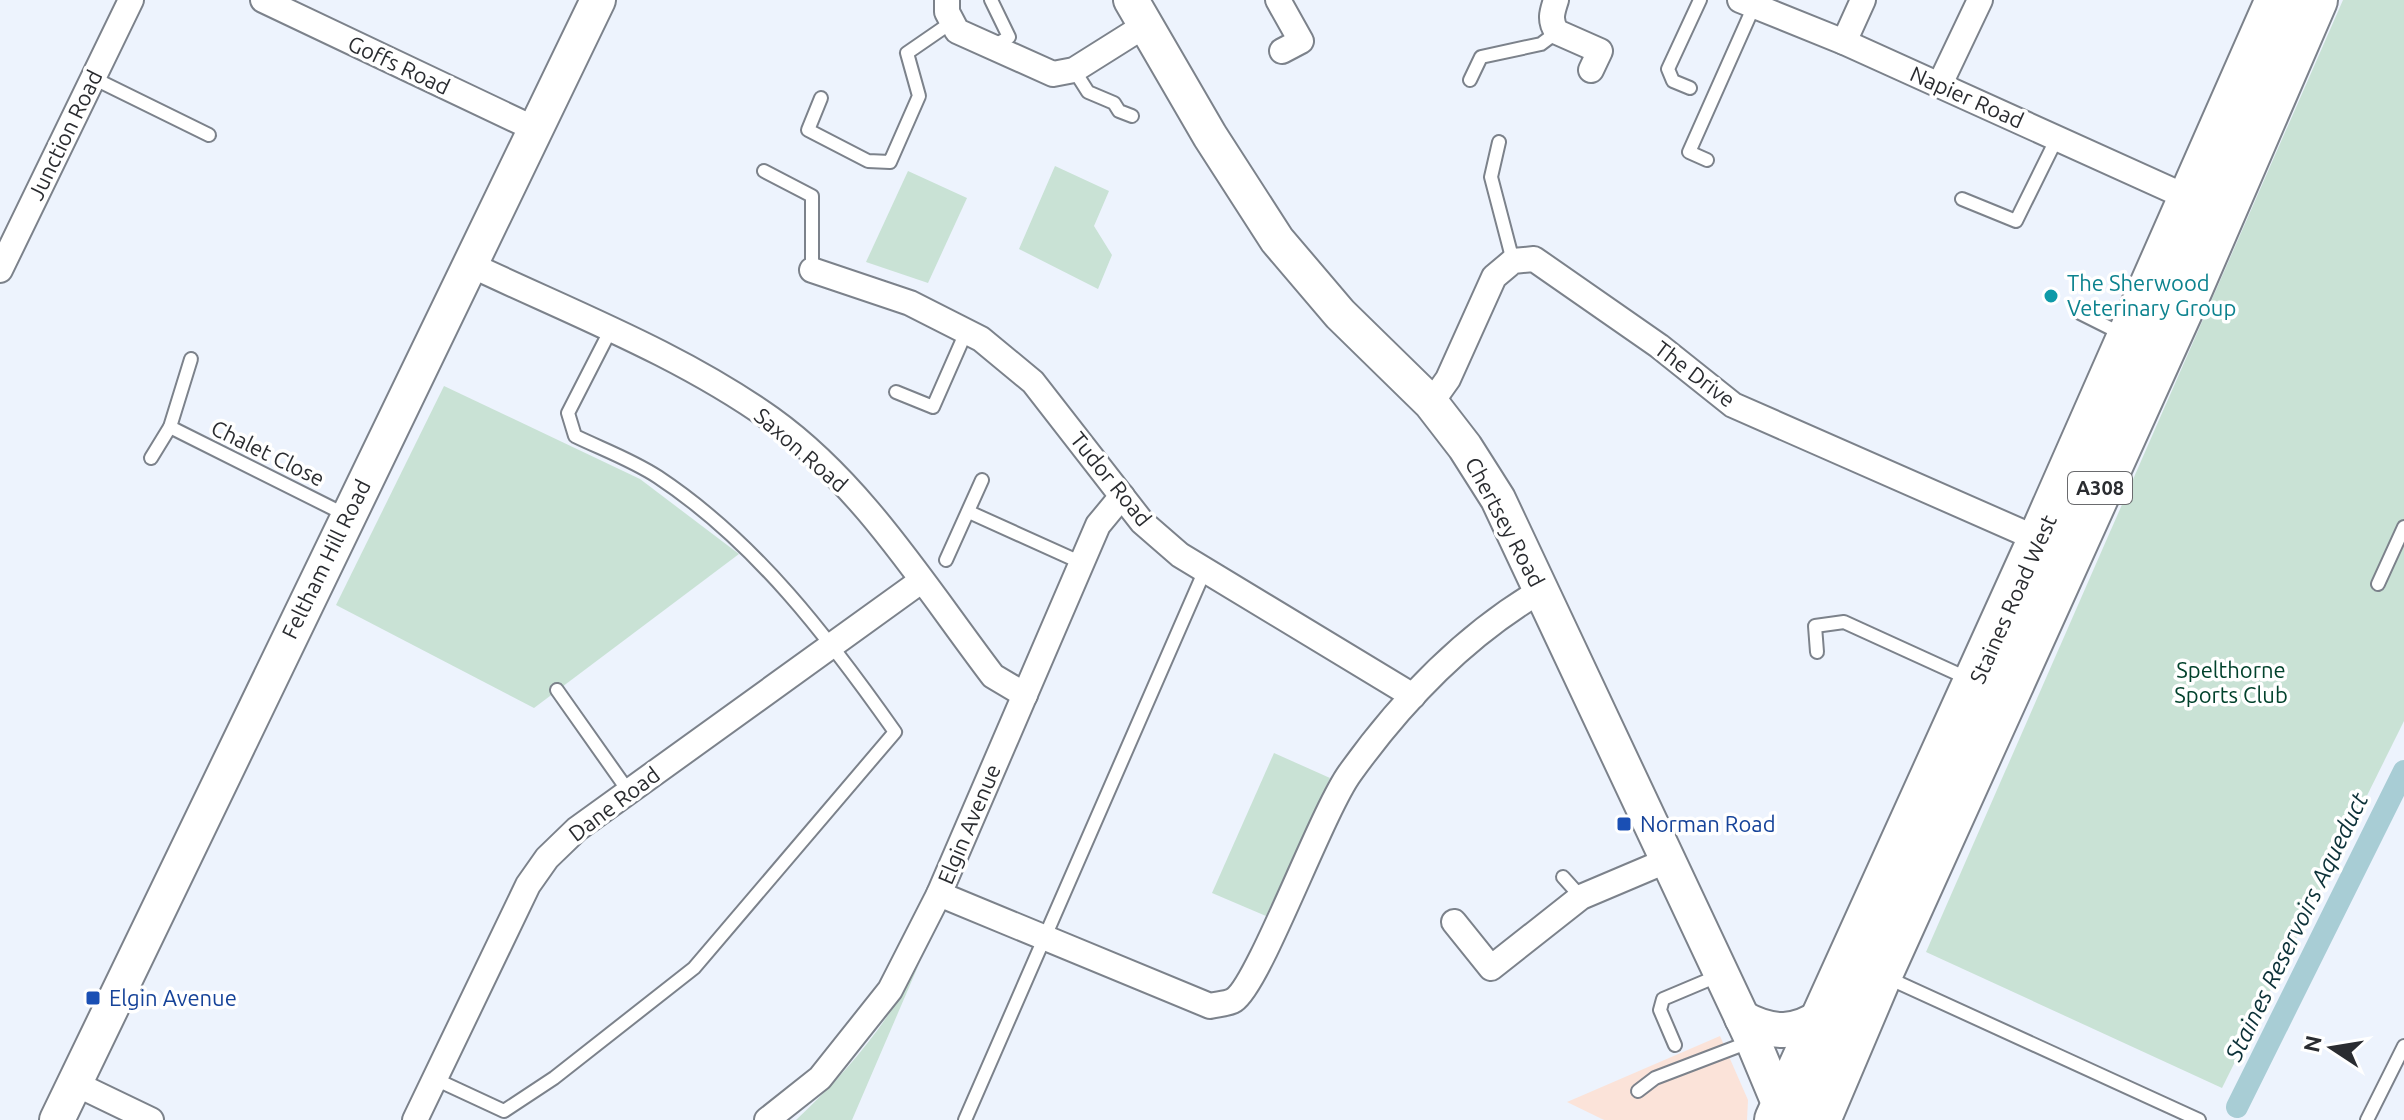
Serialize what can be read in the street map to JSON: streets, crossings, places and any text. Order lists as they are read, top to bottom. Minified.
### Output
{"streets":{"highway":["A308","Staines Road West"],"street":["Goffs Road","Napier Road","Junction Road","The Drive","Saxon Road","Tudor Road","Chertsey Road","Feltham Hill Road","Dane Road","Elgin Avenue"],"lane":["Chalet Close"]},"crossings":[["Goffs Road","Feltham Hill Road"],["Napier Road","Staines Road West"],["The Drive","Staines Road West"],["Saxon Road","Feltham Hill Road"],["Saxon Road","Dane Road"],["Saxon Road","Elgin Avenue"],["Chalet Close","Feltham Hill Road"],["Tudor Road","Elgin Avenue"],["A308","Chertsey Road"],["A308","Staines Road West"],["Chertsey Road","Staines Road West"]],"water":["Staines Reservoirs Aqueduct"],"parks":["Spelthorne Sports Club"],"places":{"other":["The Sherwood Veterinary Group"],"transit":["Norman Road","Elgin Avenue"]},"north":"left"}
